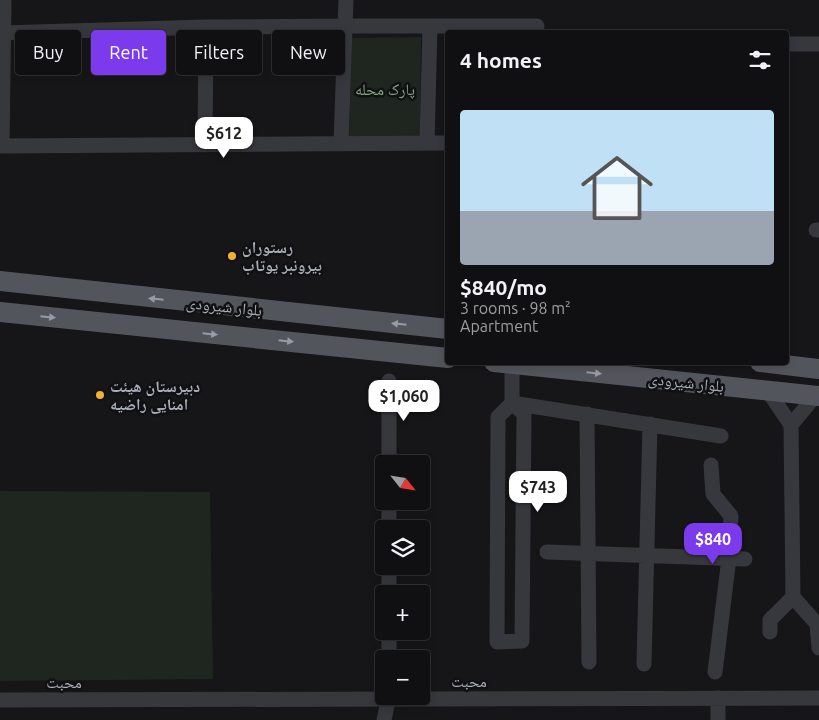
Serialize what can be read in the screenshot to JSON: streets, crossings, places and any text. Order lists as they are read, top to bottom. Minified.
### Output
{"streets":{"main road":["بلوار شیرودی"],"street":["محبت"]},"parks":["پارک محله"],"places":["رستوران بیرونبر یوتاب","دبیرستان هیئت امنایی راضیه"],"north":"bottom right","page":{"chip":["Buy","Rent","Filters","New"],"heading":"4 homes","list":[{"name":"$840/mo","note":"3 rooms · 98 m² · Apartment"}],"price":["$612","$1,060","$743","$840"],"map_buttons":["+","−"]}}
